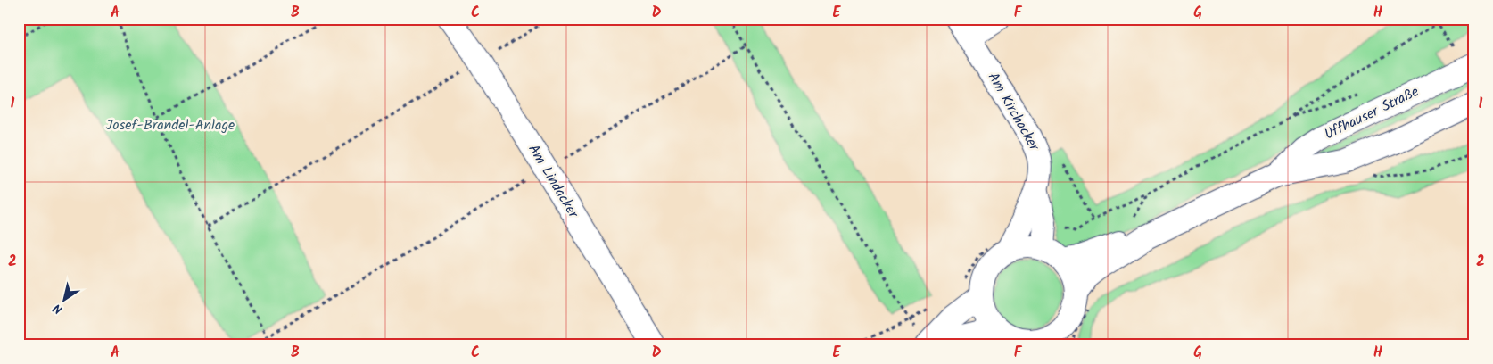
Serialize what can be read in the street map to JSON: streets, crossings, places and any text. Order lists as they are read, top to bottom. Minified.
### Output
{"streets":{"street":["Am Kirchacker","Uffhauser Straße","Am Lindacker"]},"crossings":[["Am Kirchacker","Uffhauser Straße"]],"parks":["Josef-Brandel-Anlage"],"north":"bottom left","grid":{"columns":["A","B","C","D","E","F","G","H"],"rows":["1","2"]}}
